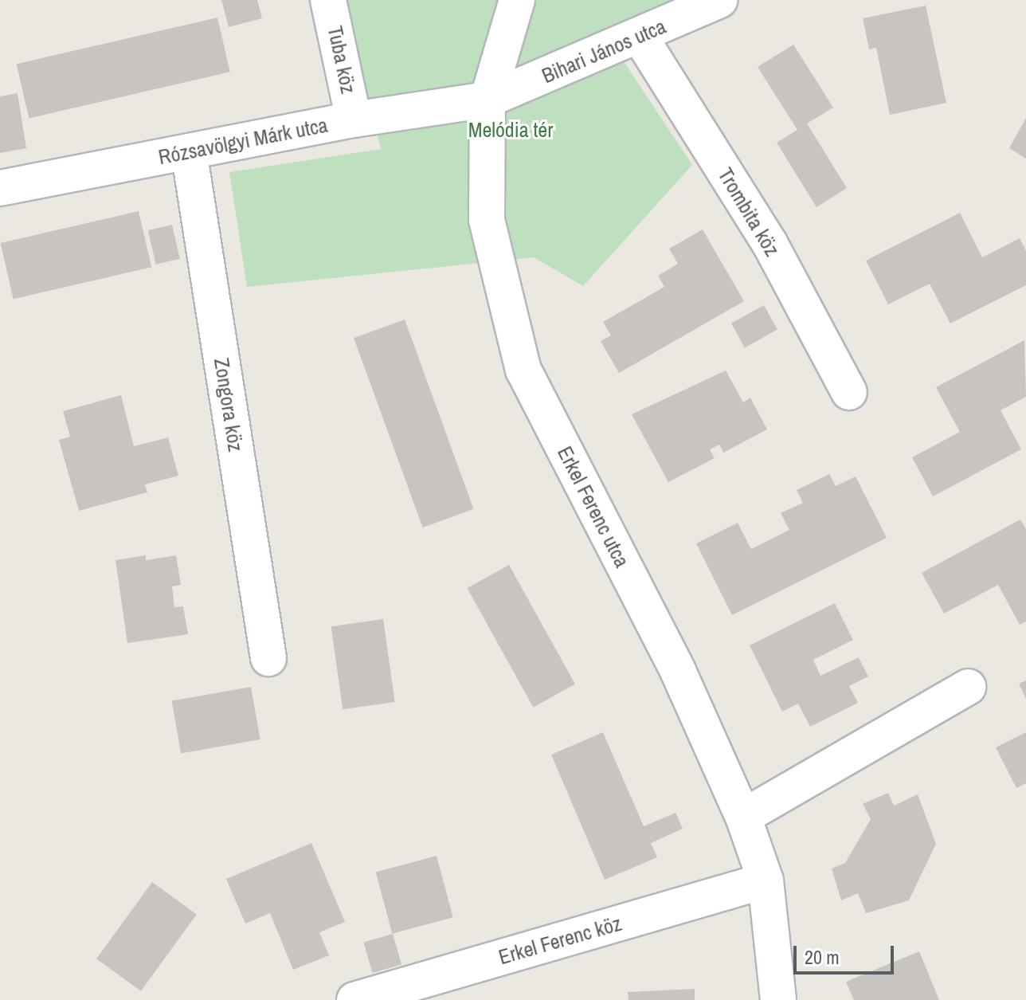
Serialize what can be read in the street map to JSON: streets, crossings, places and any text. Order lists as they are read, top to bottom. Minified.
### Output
{"streets":{"street":["Bihari János utca","Tuba köz","Rózsavölgyi Márk utca","Trombita köz","Zongora köz","Erkel Ferenc utca","Erkel Ferenc köz"]},"crossings":[["Bihari János utca","Rózsavölgyi Márk utca"],["Bihari János utca","Trombita köz"],["Bihari János utca","Erkel Ferenc utca"],["Tuba köz","Rózsavölgyi Márk utca"],["Rózsavölgyi Márk utca","Zongora köz"],["Rózsavölgyi Márk utca","Erkel Ferenc utca"],["Erkel Ferenc utca","Erkel Ferenc köz"]],"parks":["Melódia tér"],"scale_bar":"20 m"}
